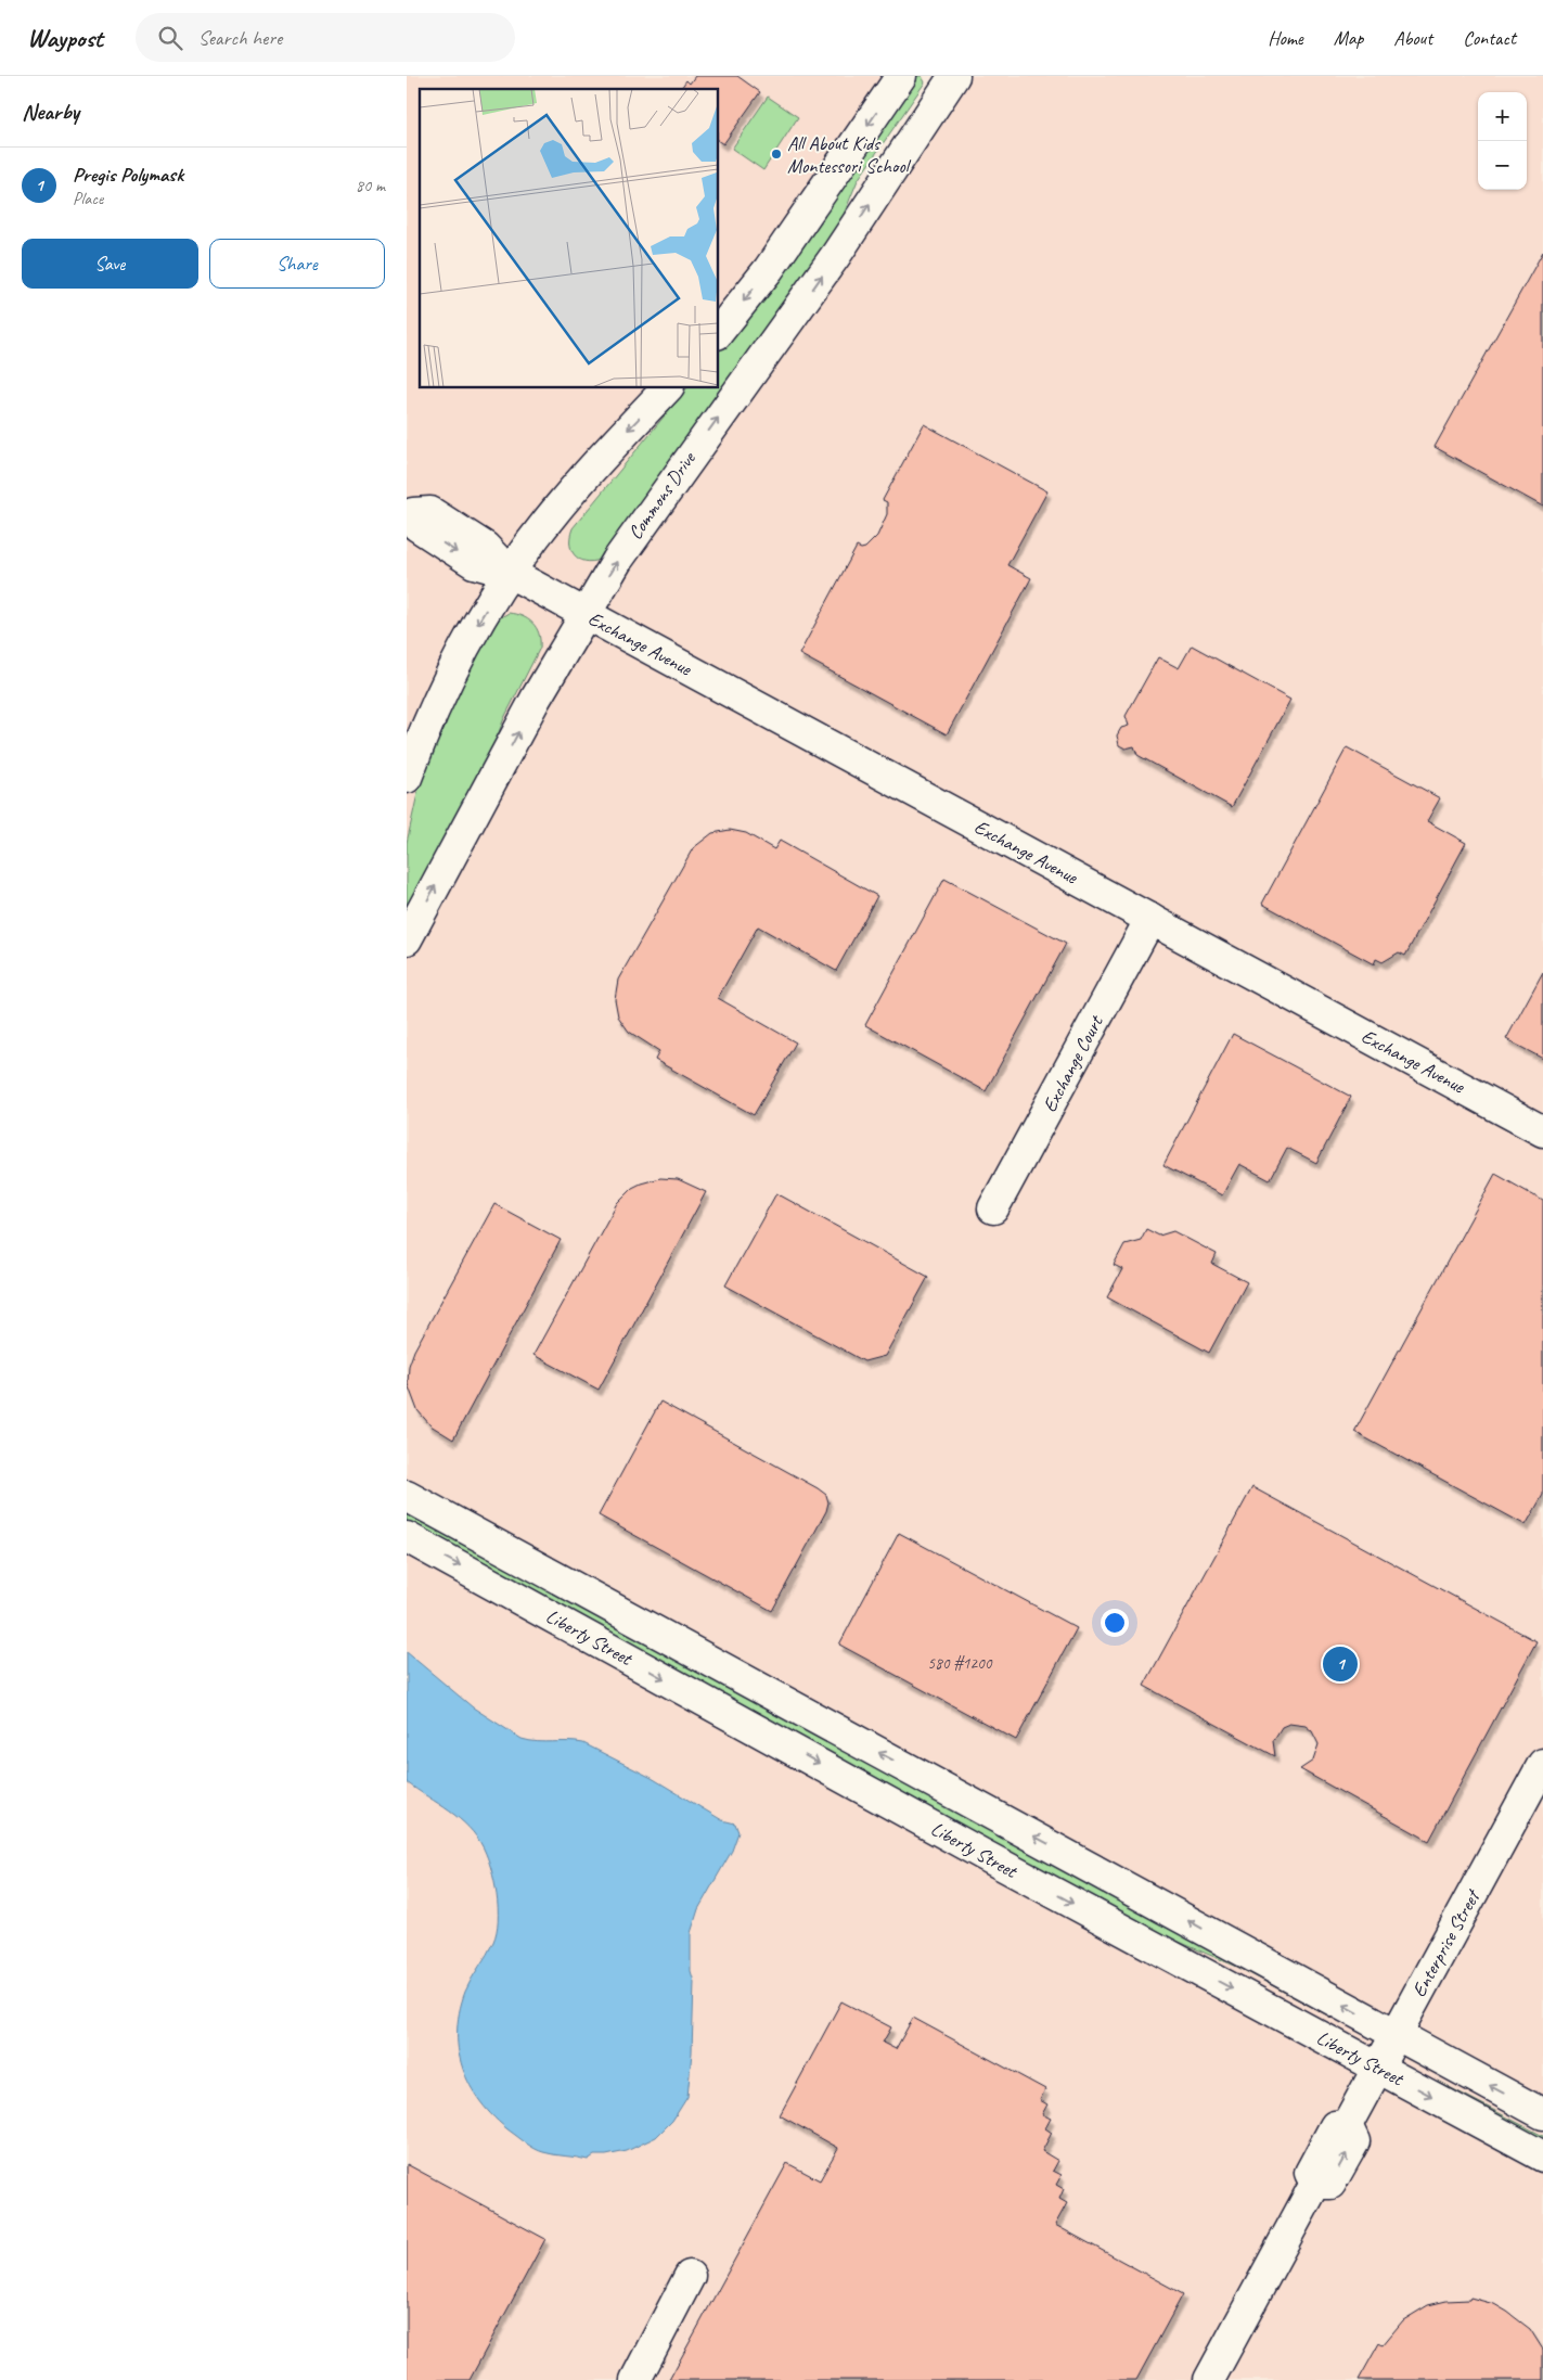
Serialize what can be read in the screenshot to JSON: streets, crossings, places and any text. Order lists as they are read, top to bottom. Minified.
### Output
{"streets":{"street":["Commons Drive","Exchange Avenue","Exchange Court","Liberty Street","Enterprise Street"]},"crossings":[["Commons Drive","Exchange Avenue"],["Exchange Avenue","Exchange Court"],["Liberty Street","Enterprise Street"]],"places":["All About Kids Montessori School"],"house_numbers":["580 #1200"],"page":{"header":"Waypost","search":"Search here","nav":["Home","Map","About","Contact"],"heading":"Nearby","map_buttons":["+","−"],"list":[{"mark":"1","name":"Pregis Polymask","note":"Place","value":"80 m"}],"buttons":["Save","Share"],"pins":"1"}}
